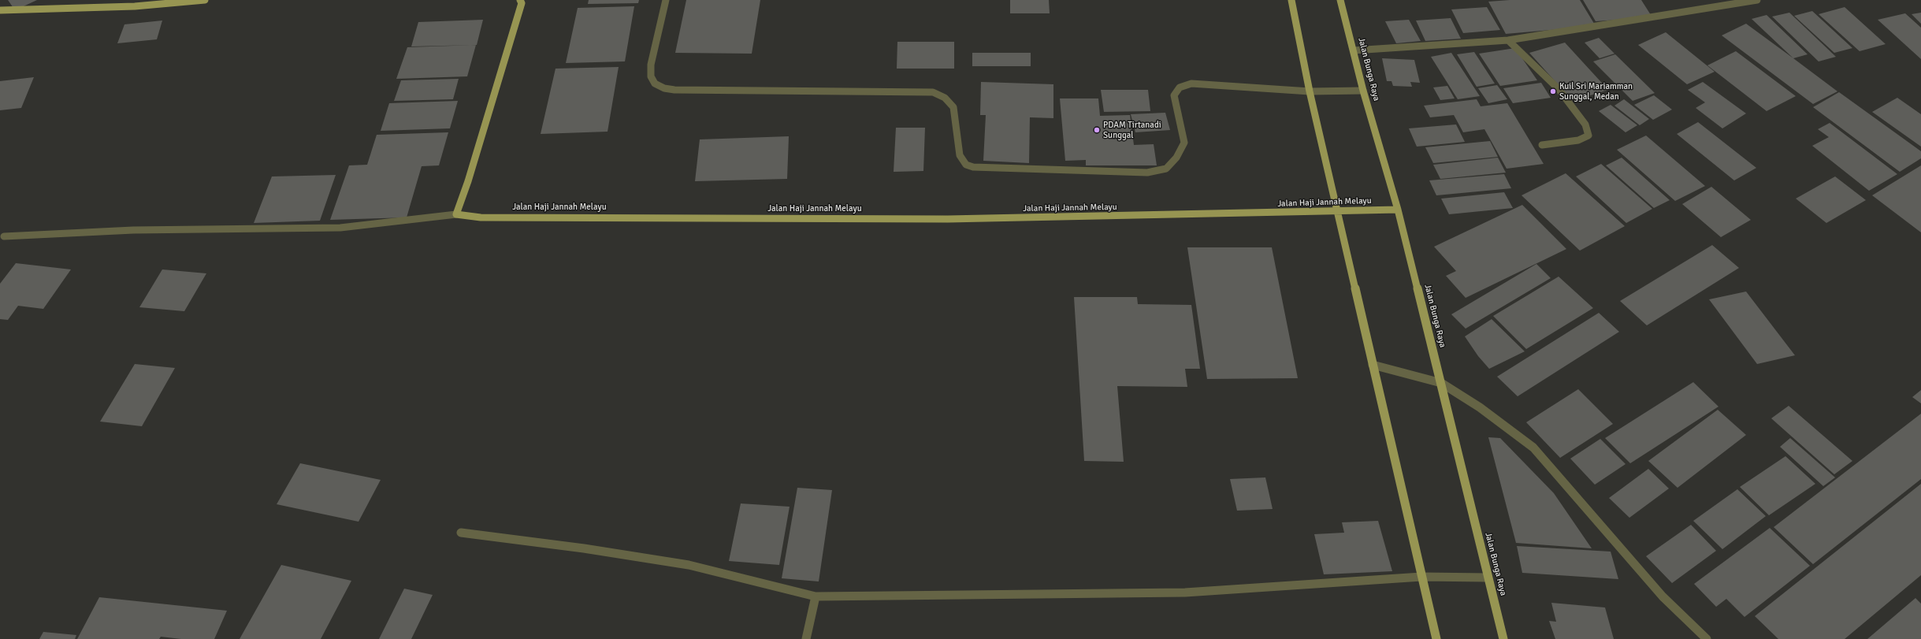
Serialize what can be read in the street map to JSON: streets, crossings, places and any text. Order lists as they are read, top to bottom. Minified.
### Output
{"streets":{"main road":["Jalan Bunga Raya","Jalan Haji Jannah Melayu"]},"crossings":[["Jalan Bunga Raya","Jalan Haji Jannah Melayu"]],"places":["Kuil Sri Mariamman Sunggal, Medan","PDAM Tirtanadi Sunggal"]}
